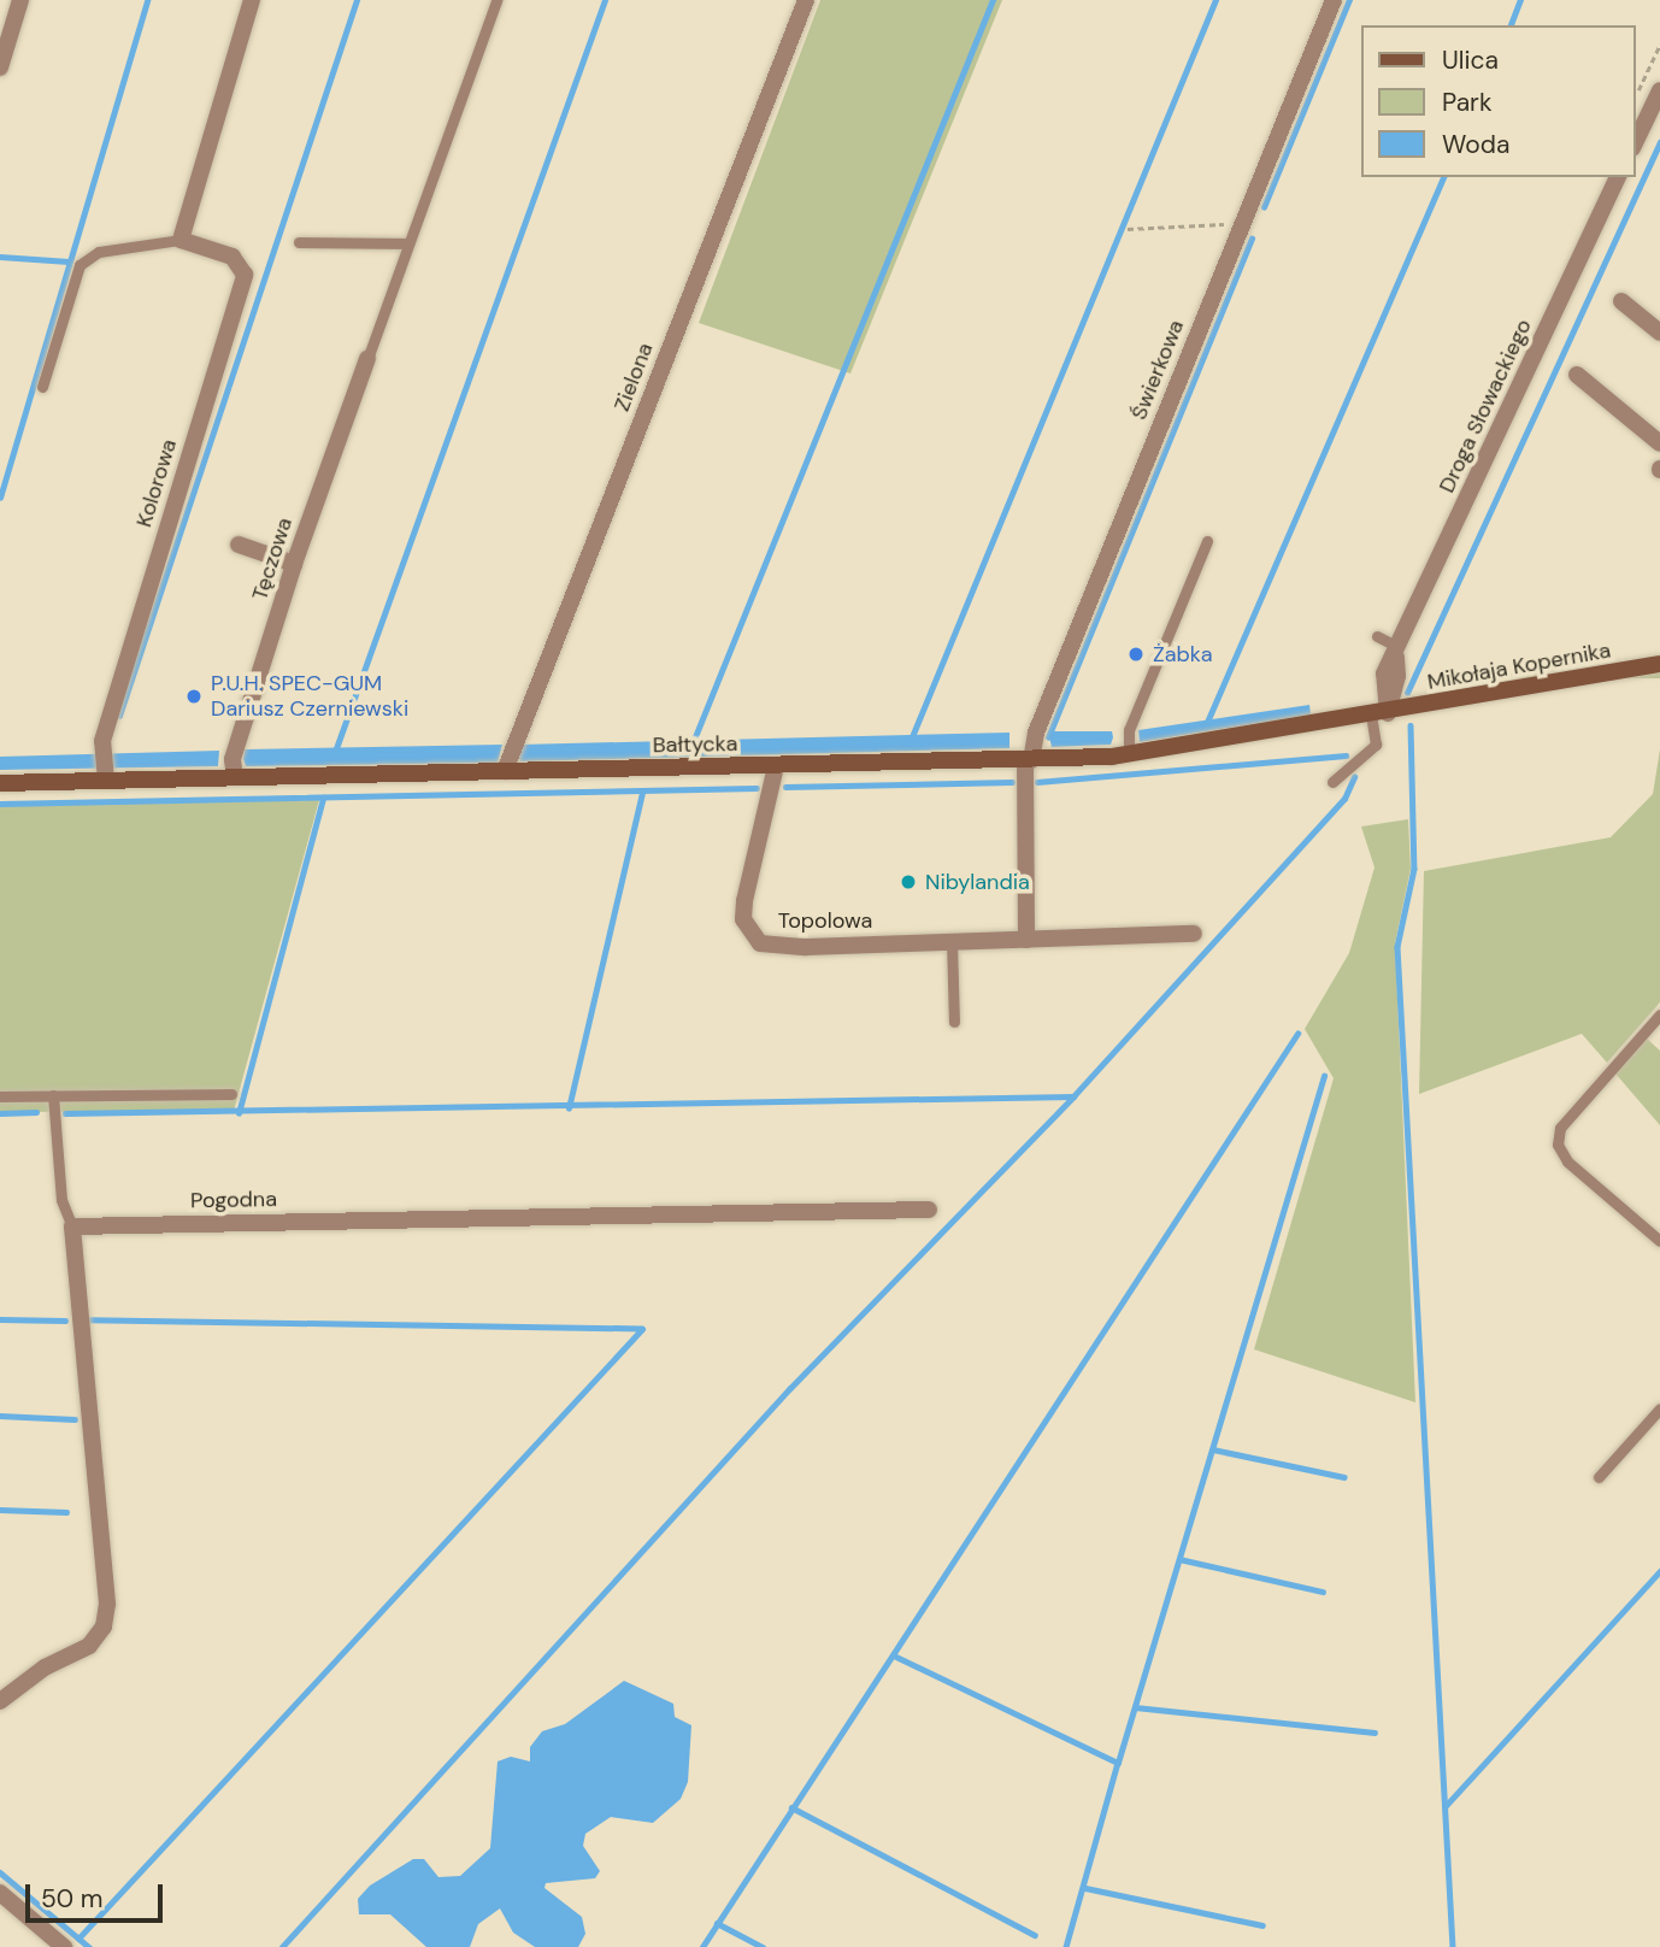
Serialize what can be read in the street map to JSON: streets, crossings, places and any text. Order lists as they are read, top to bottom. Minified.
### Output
{"streets":{"main road":["Mikołaja Kopernika","Bałtycka"],"street":["Świerkowa","Zielona","Droga Słowackiego","Kolorowa","Tęczowa","Topolowa","Pogodna"]},"crossings":[["Świerkowa","Bałtycka"],["Zielona","Bałtycka"],["Droga Słowackiego","Mikołaja Kopernika"],["Droga Słowackiego","Bałtycka"],["Kolorowa","Bałtycka"],["Tęczowa","Bałtycka"],["Mikołaja Kopernika","Bałtycka"],["Bałtycka","Topolowa"]],"places":["Żabka","P.U.H. SPEC-GUM Dariusz Czerniewski","Nibylandia"],"legend":["Ulica","Park","Woda"],"scale_bar":"50 m"}
